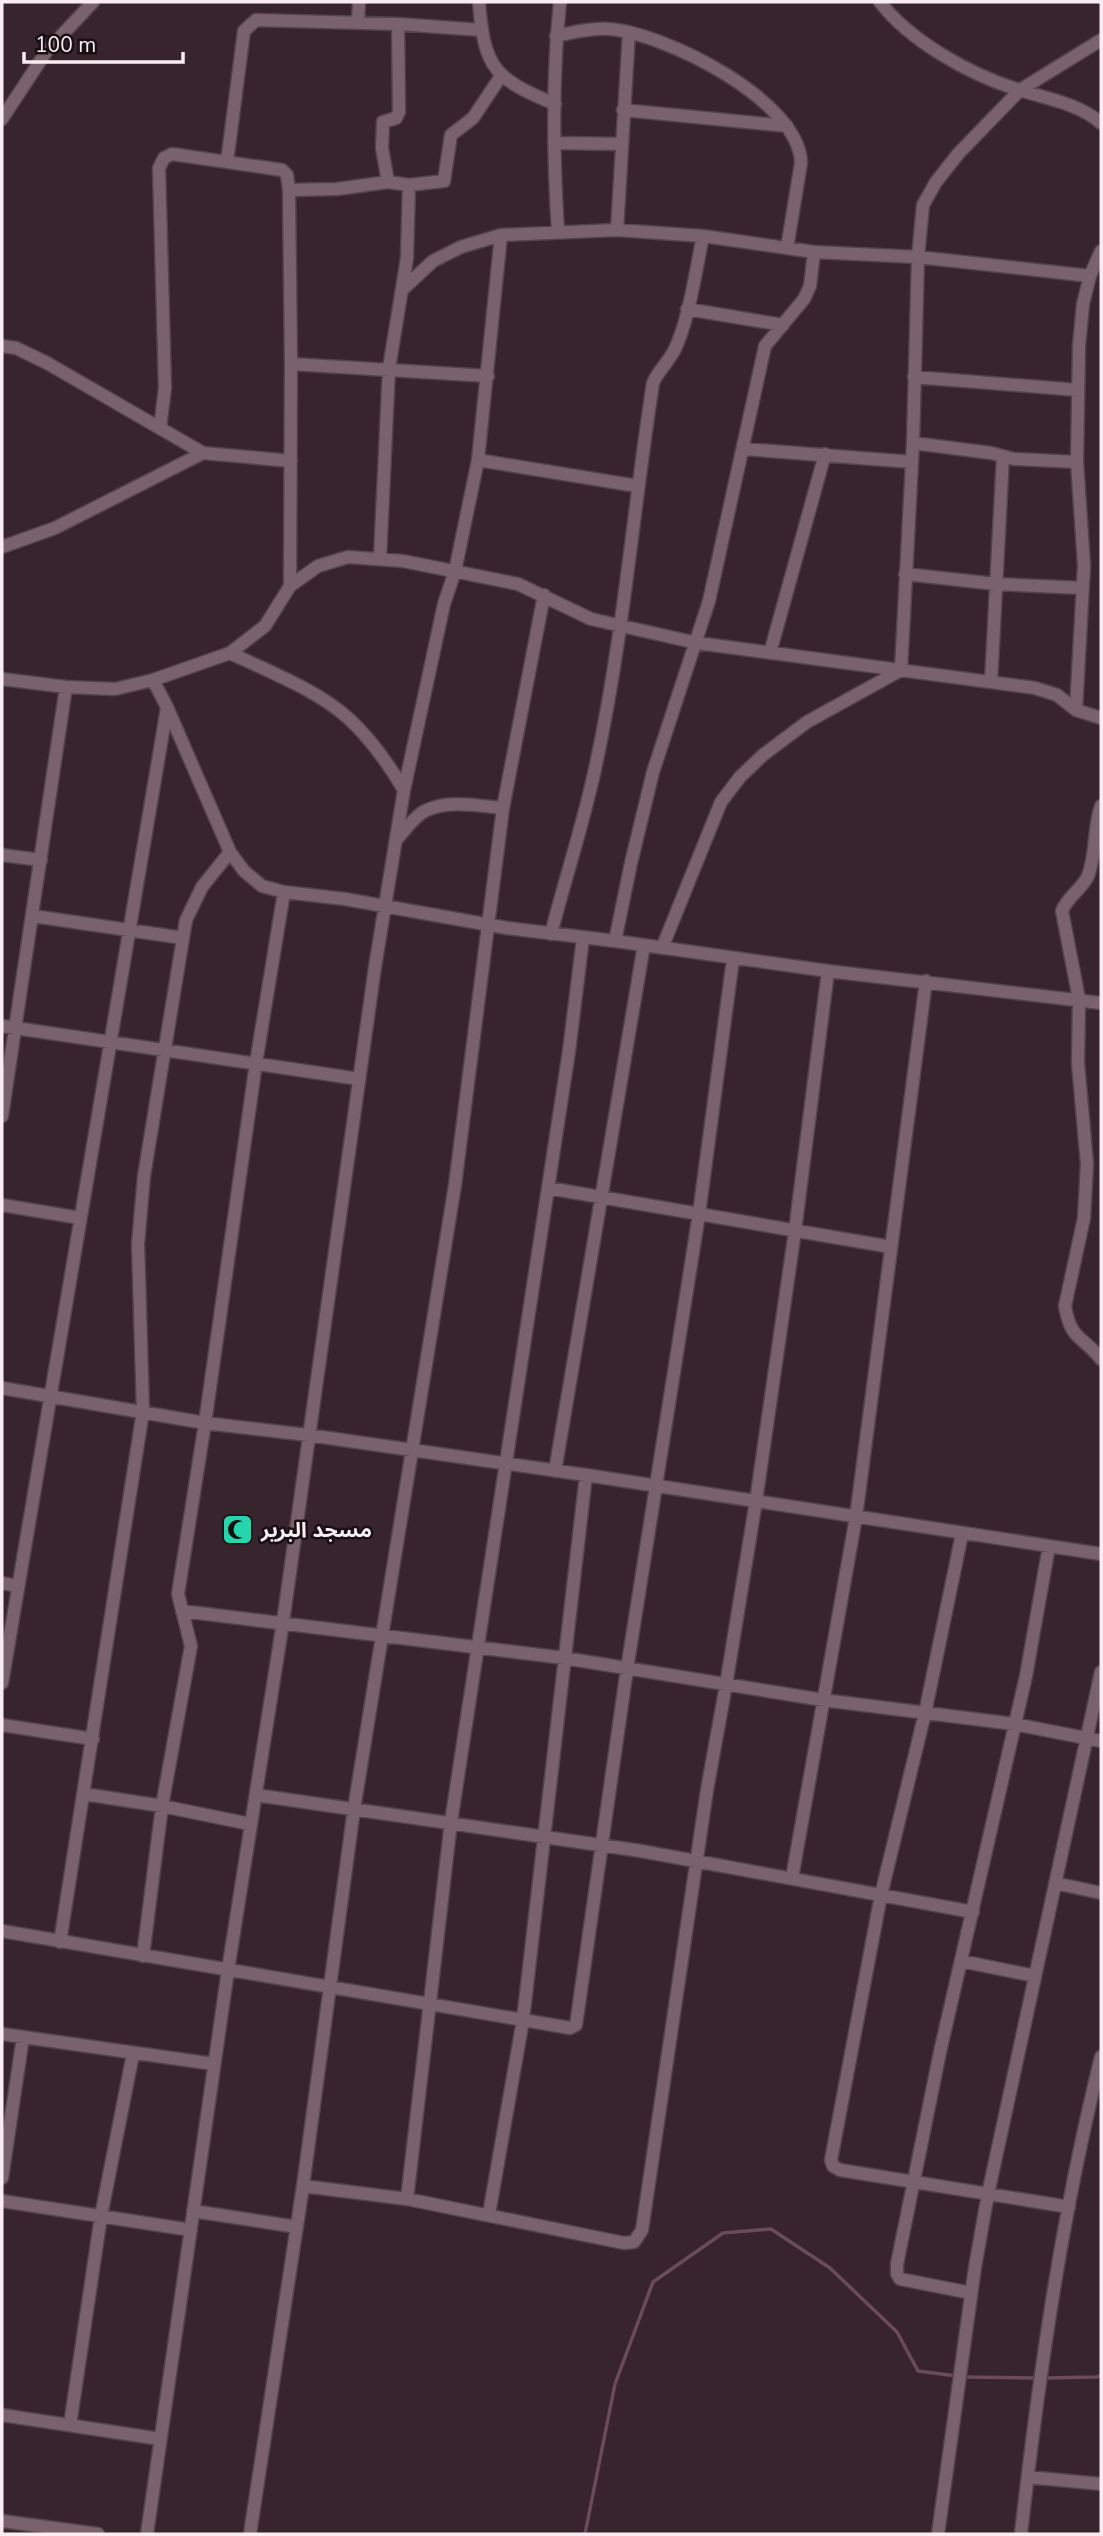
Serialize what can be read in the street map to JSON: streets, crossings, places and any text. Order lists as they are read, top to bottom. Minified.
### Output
{"places":{"mosque":["مسجد البرير"]},"scale_bar":"100 m"}
